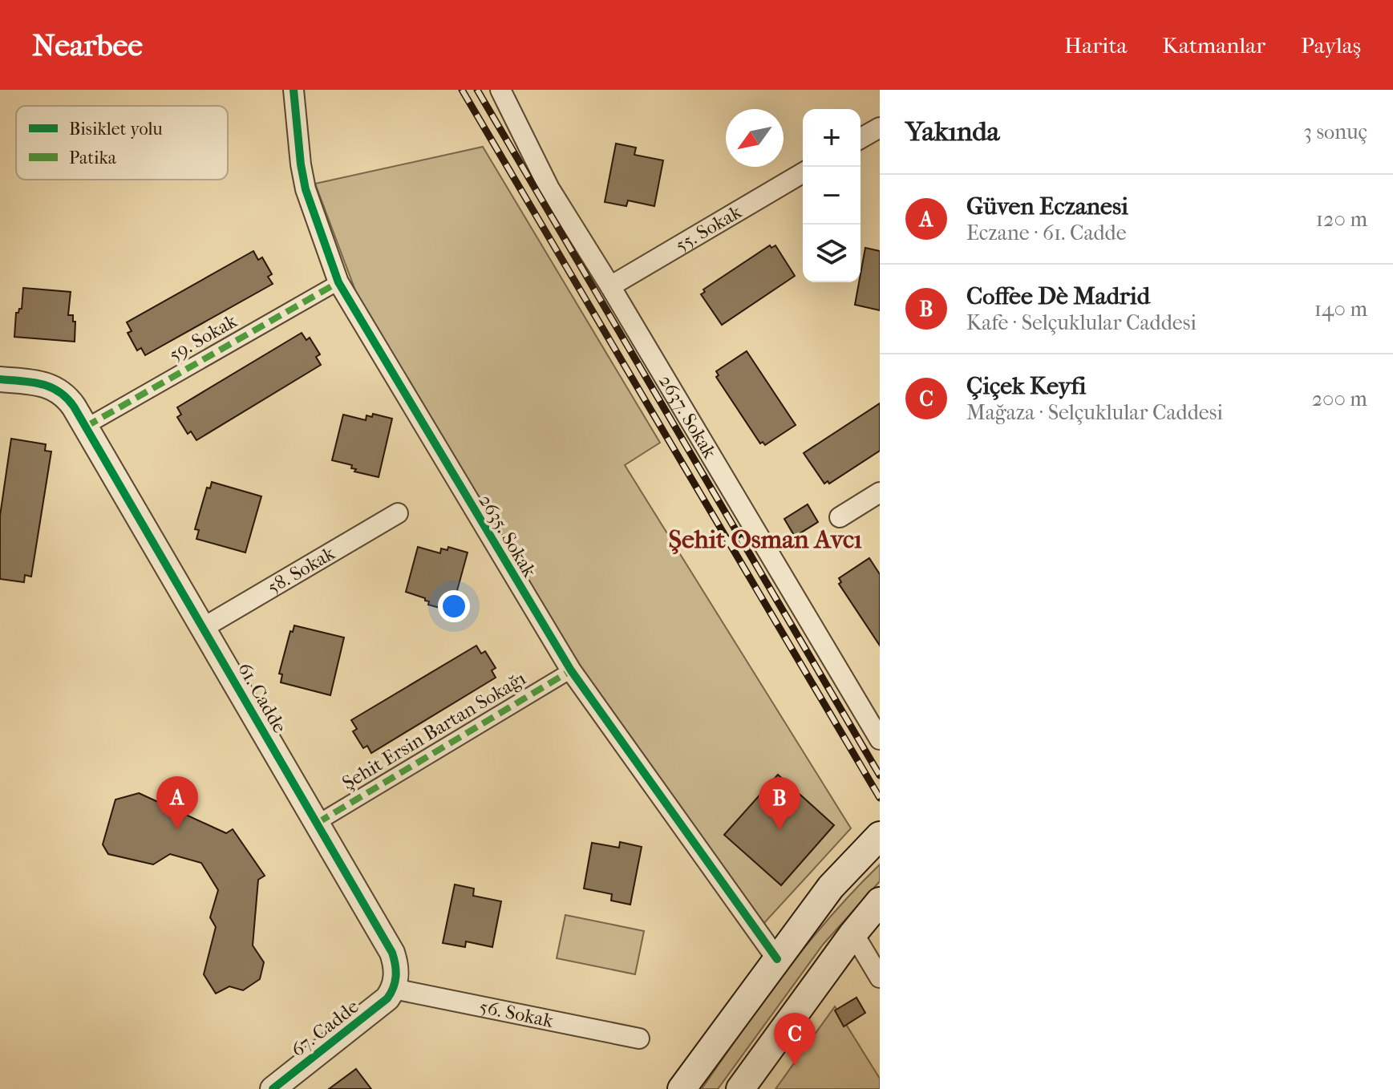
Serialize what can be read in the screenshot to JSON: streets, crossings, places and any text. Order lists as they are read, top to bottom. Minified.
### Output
{"streets":{"street":["55. Sokak","59. Sokak","2637. Sokak","2635. Sokak","58. Sokak","61. Cadde","Şehit Ersin Bartan Sokağı","56. Sokak","67. Cadde"]},"crossings":[["55. Sokak","2637. Sokak"],["59. Sokak","2635. Sokak"],["59. Sokak","61. Cadde"],["2635. Sokak","Şehit Ersin Bartan Sokağı"],["58. Sokak","61. Cadde"],["61. Cadde","Şehit Ersin Bartan Sokağı"],["61. Cadde","56. Sokak"],["61. Cadde","67. Cadde"],["56. Sokak","67. Cadde"]],"districts":["Şehit Osman Avcı"],"legend":["Bisiklet yolu","Patika"],"north":"bottom left","page":{"header":"Nearbee","nav":["Harita","Katmanlar","Paylaş"],"heading":["Yakında","3 sonuç"],"map_buttons":["+","−"],"list":[{"mark":"A","name":"Güven Eczanesi","note":"Eczane · 61. Cadde","value":"120 m"},{"mark":"B","name":"Coffee Dè Madrid","note":"Kafe · Selçuklular Caddesi","value":"140 m"},{"mark":"C","name":"Çiçek Keyfi","note":"Mağaza · Selçuklular Caddesi","value":"200 m"}],"pins":["A","B","C"]}}
